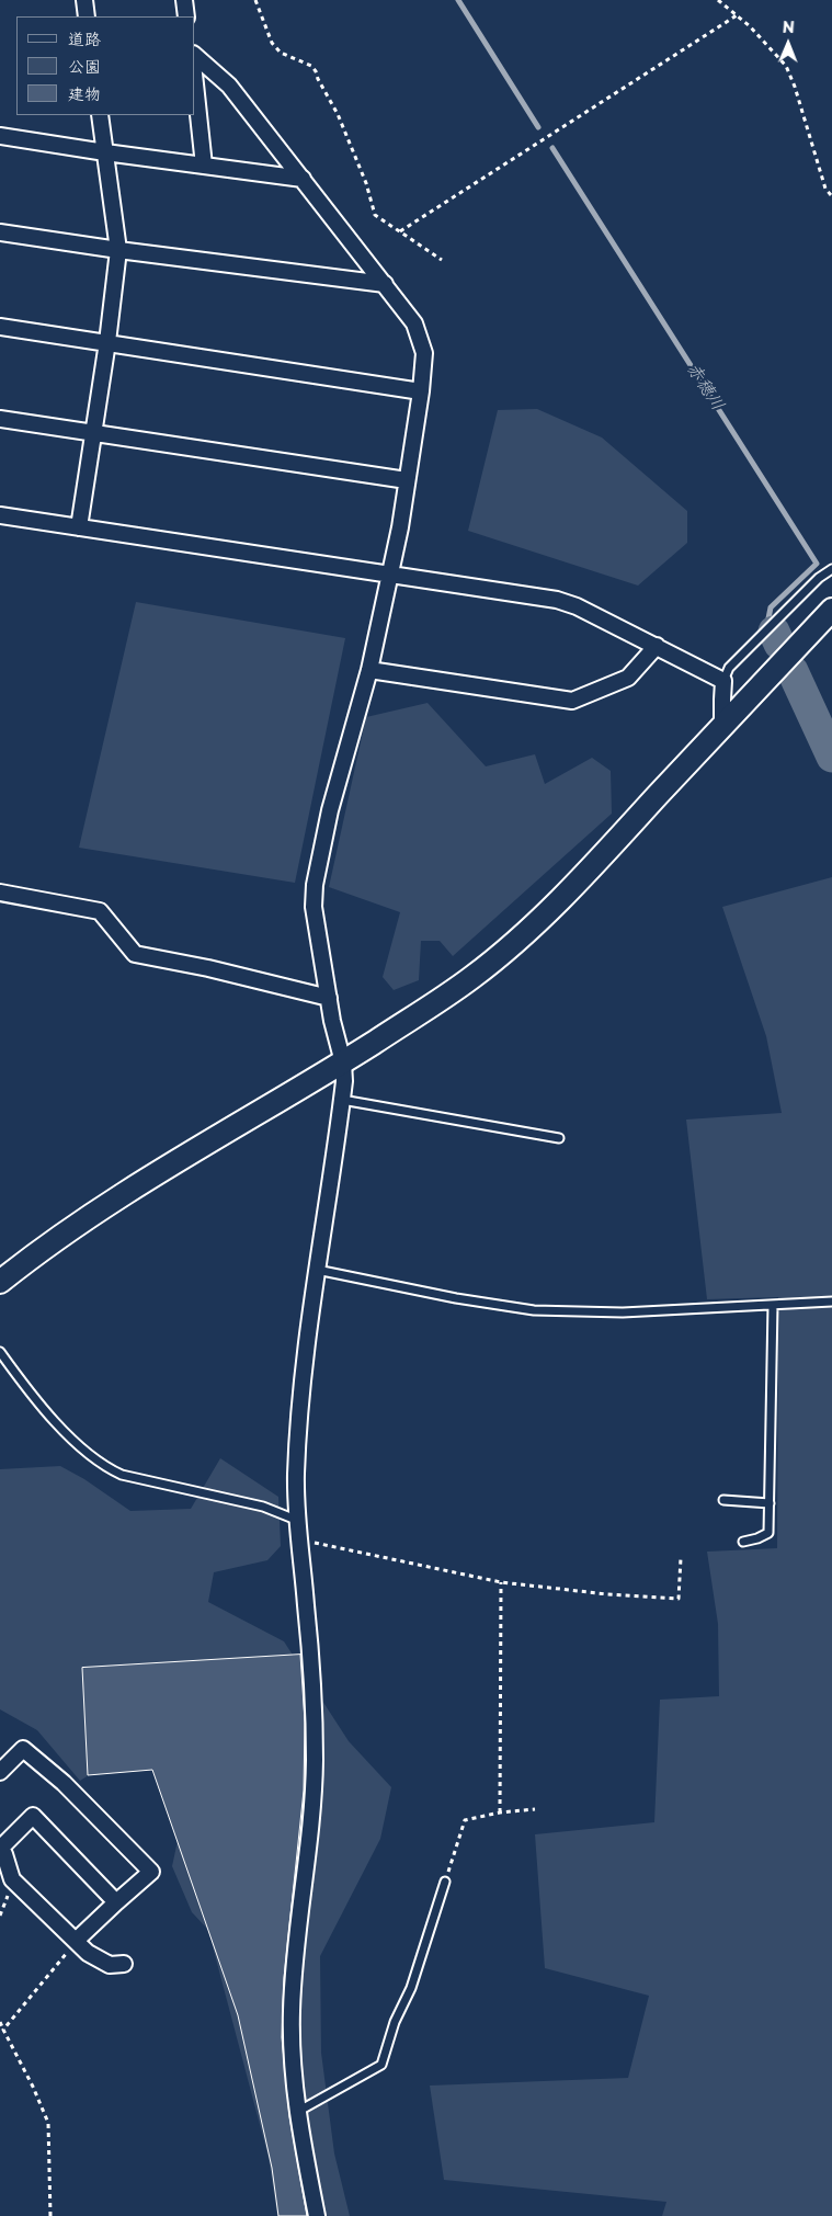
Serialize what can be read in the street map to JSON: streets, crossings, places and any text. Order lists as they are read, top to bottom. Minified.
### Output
{"water":["赤穂川"],"legend":["道路","公園","建物"],"north":"top"}
